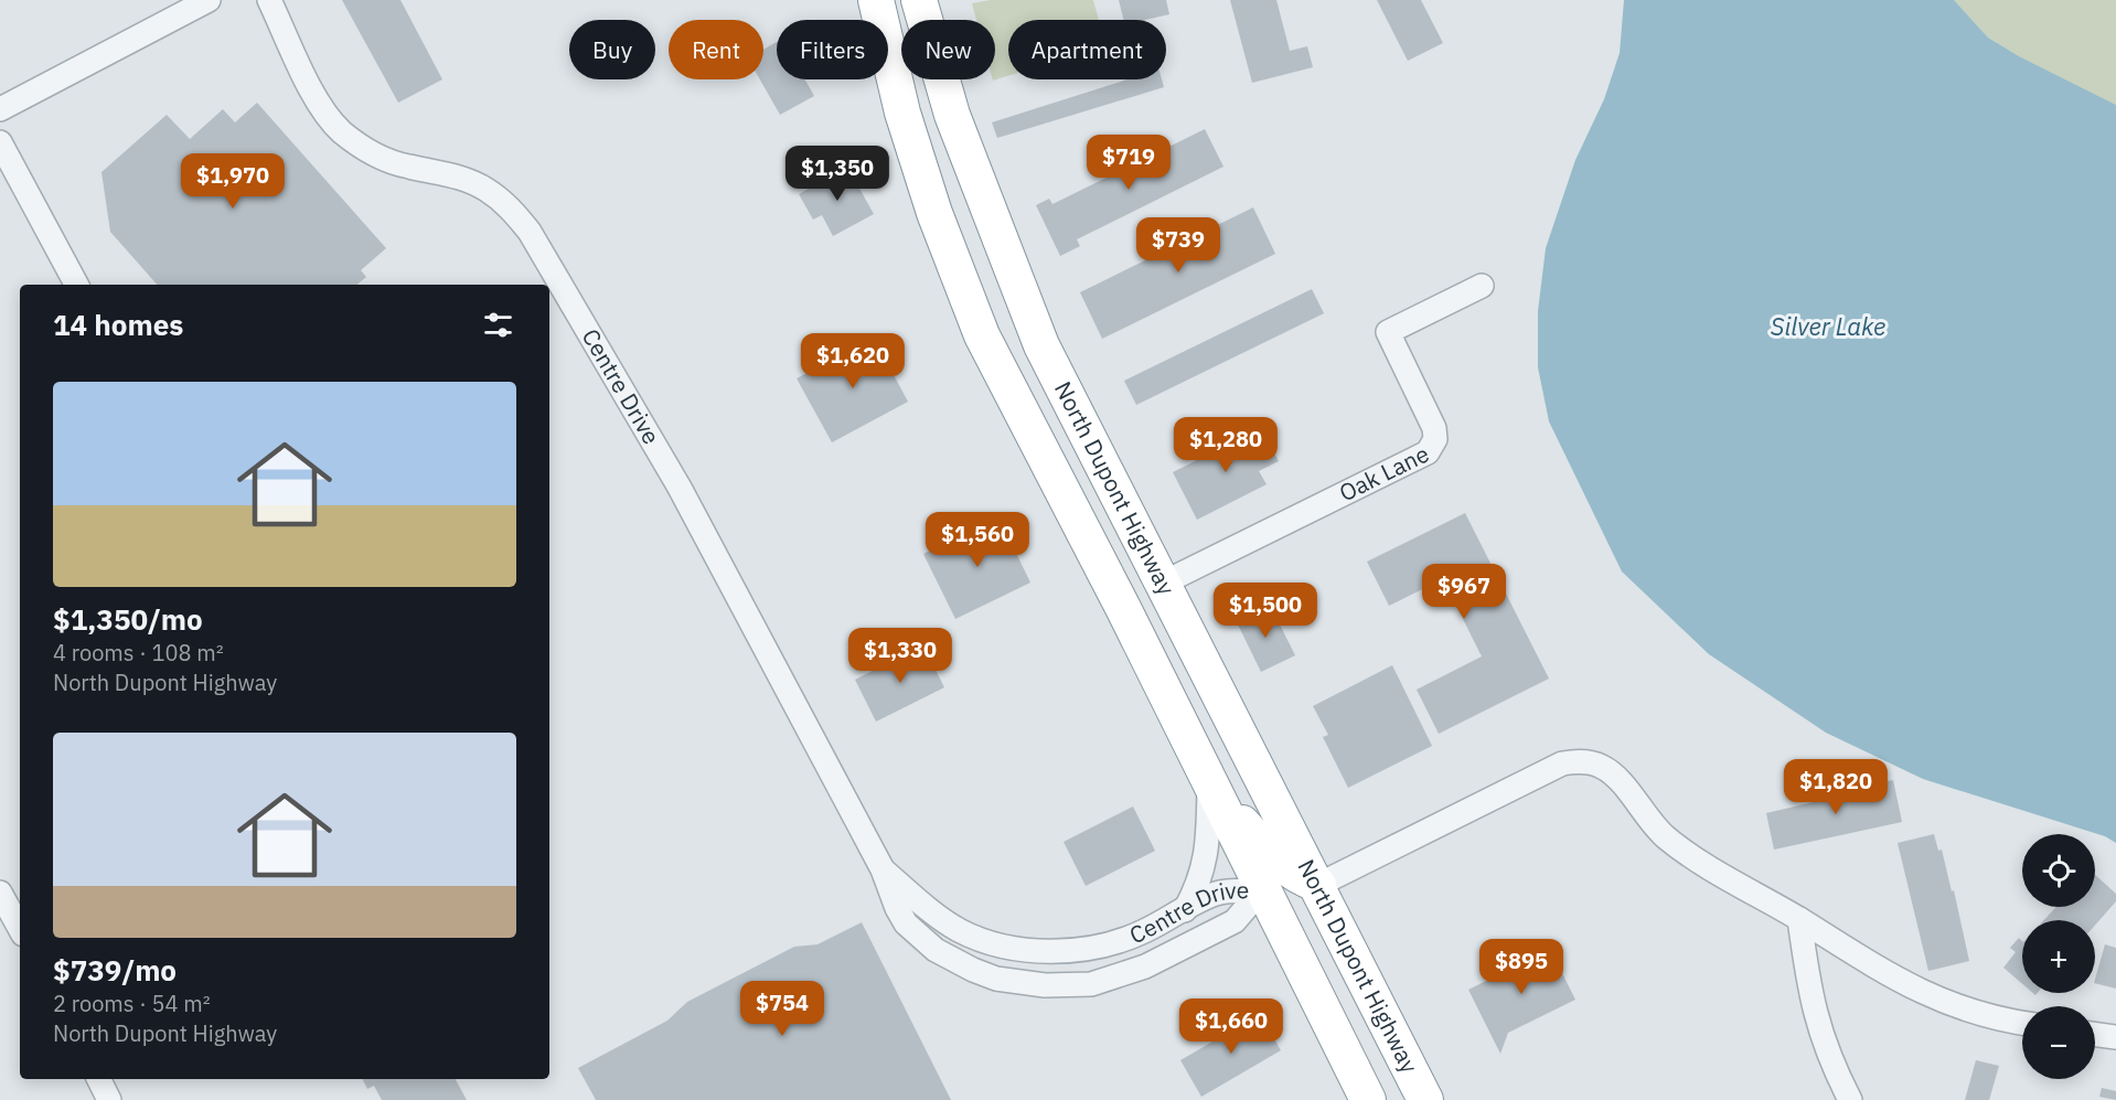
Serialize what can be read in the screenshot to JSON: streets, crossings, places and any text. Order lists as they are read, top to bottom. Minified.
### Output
{"streets":{"highway":["North Dupont Highway"],"street":["Centre Drive","Oak Lane"]},"crossings":[["Centre Drive","North Dupont Highway"],["Oak Lane","North Dupont Highway"]],"water":["Silver Lake"],"page":{"chip":["Buy","Rent","Filters","New","Apartment"],"price":["$719","$1,350","$1,970","$739","$1,620","$1,280","$1,560","$967","$1,500","$1,330","$1,820","$895","$754","$1,660"],"heading":"14 homes","list":[{"name":"$1,350/mo","note":"4 rooms · 108 m² · North Dupont Highway"},{"name":"$739/mo","note":"2 rooms · 54 m² · North Dupont Highway"}],"map_buttons":["+","−"]}}
